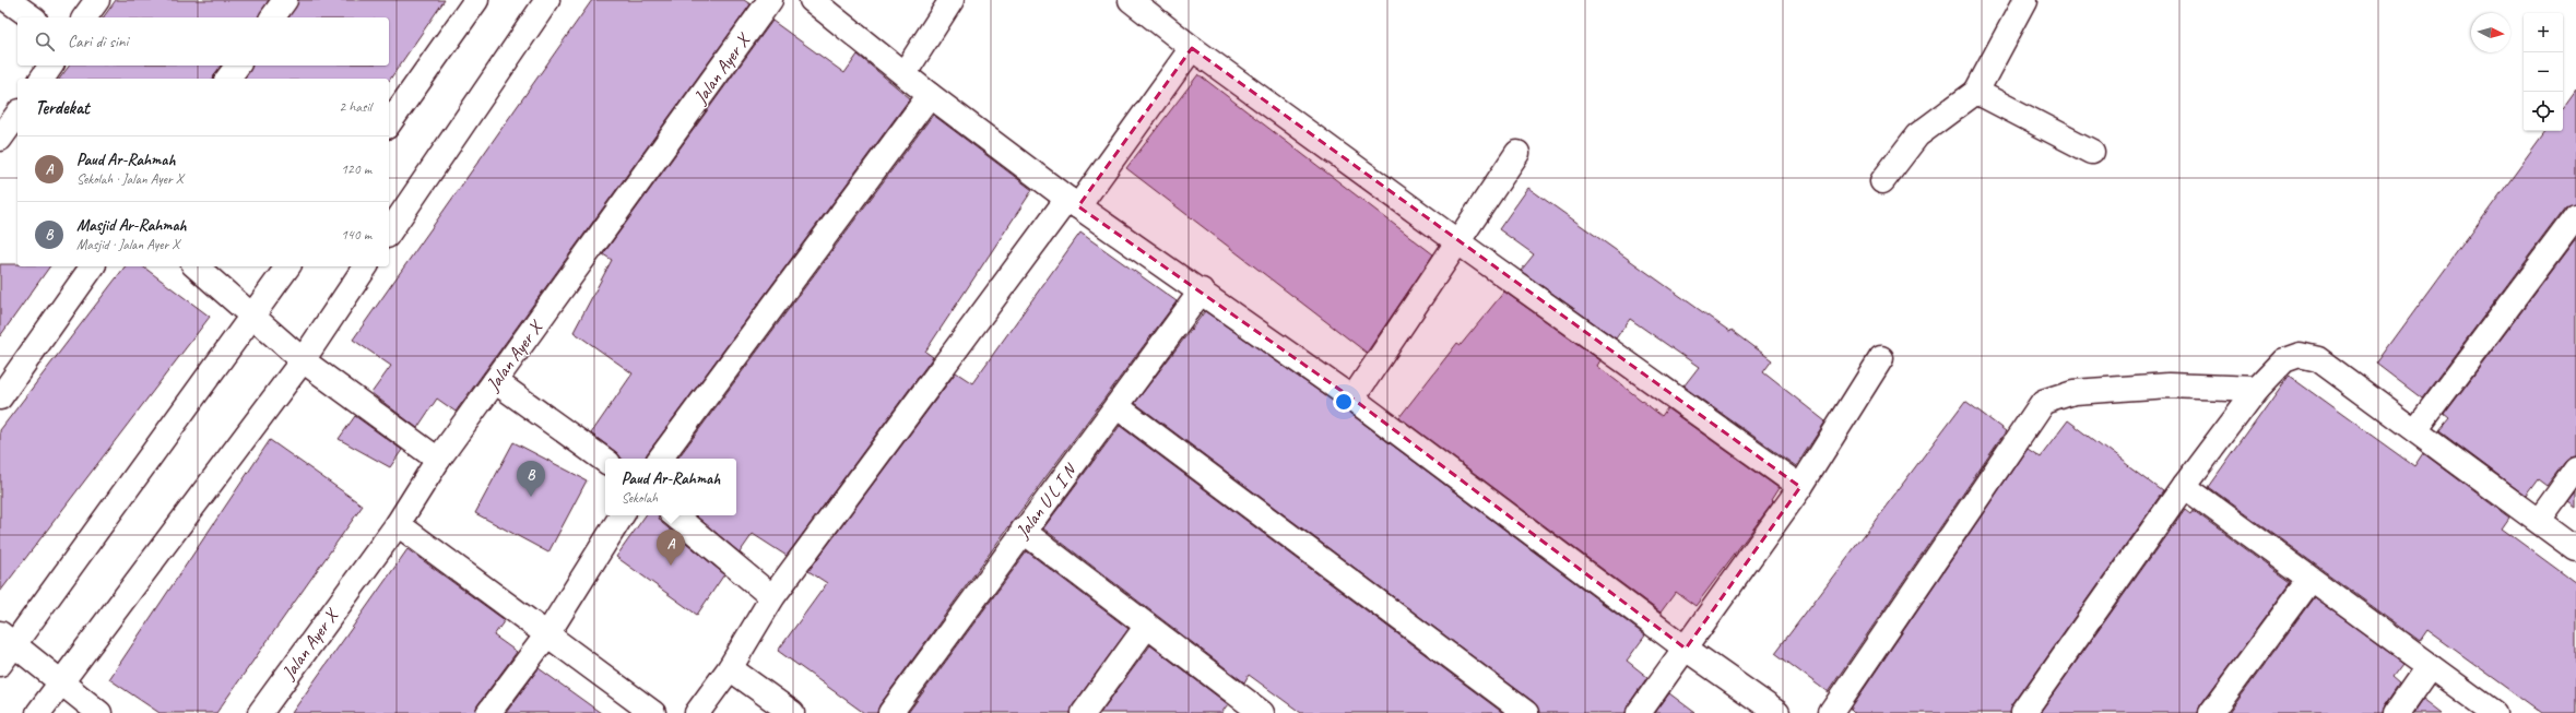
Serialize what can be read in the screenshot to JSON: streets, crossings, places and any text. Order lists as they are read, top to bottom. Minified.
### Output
{"streets":{"street":["Jalan Ayer X","Jalan U L I N"]},"north":"right","page":{"map_buttons":["+","−"],"search":"Cari di sini","heading":["Terdekat","2 hasil"],"list":[{"mark":"A","name":"Paud Ar-Rahmah","note":"Sekolah · Jalan Ayer X","value":"120 m"},{"mark":"B","name":"Masjid Ar-Rahmah","note":"Masjid · Jalan Ayer X","value":"140 m"}],"popup":["Paud Ar-Rahmah","Sekolah"],"pins":["B","A"]}}
